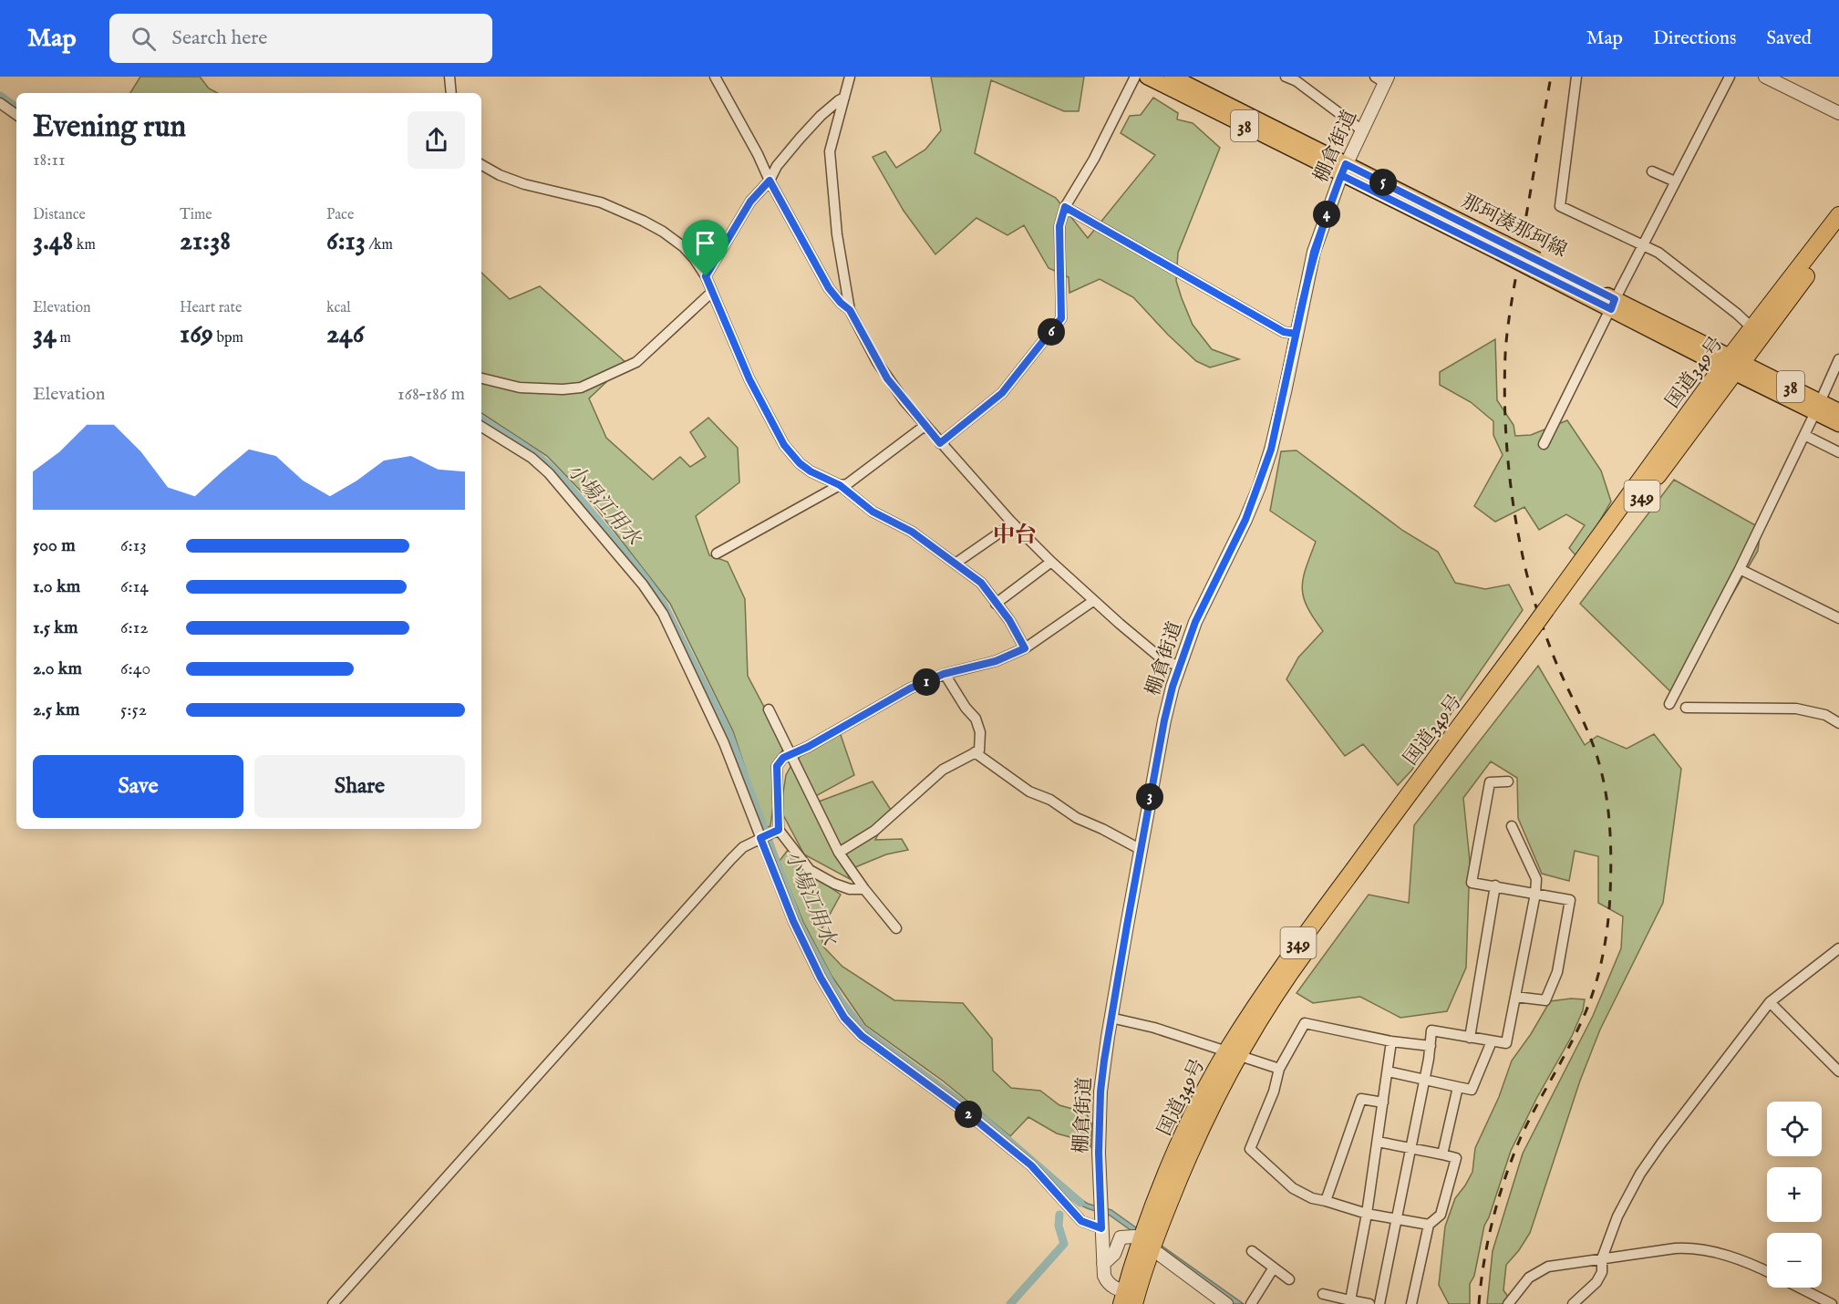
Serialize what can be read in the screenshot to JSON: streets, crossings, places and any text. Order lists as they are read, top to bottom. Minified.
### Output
{"streets":{"highway":["国道349号","349"],"main road":["38","那珂湊那珂線"],"street":["棚倉街道"]},"crossings":[["棚倉街道","那珂湊那珂線"],["棚倉街道","国道349号"],["那珂湊那珂線","国道349号"]],"districts":["中台"],"water":["小場江用水"],"page":{"header":"Map","search":"Search here","nav":["Map","Directions","Saved"],"heading":["Evening run","18:11"],"pins":["5","4","6","1","3","2"],"stats":[["Distance","3.48 km"],["Time","21:38"],["Pace","6:13 /km"],["Elevation","34 m"],["Heart rate","169 bpm"],["kcal","246"]],"chart":["Elevation","168–186 m"],"list":[{"name":"500 m","note":"6:13"},{"name":"1.0 km","note":"6:14"},{"name":"1.5 km","note":"6:12"},{"name":"2.0 km","note":"6:40"},{"name":"2.5 km","note":"5:52"}],"buttons":["Save","Share"],"map_buttons":["+","−"]}}
